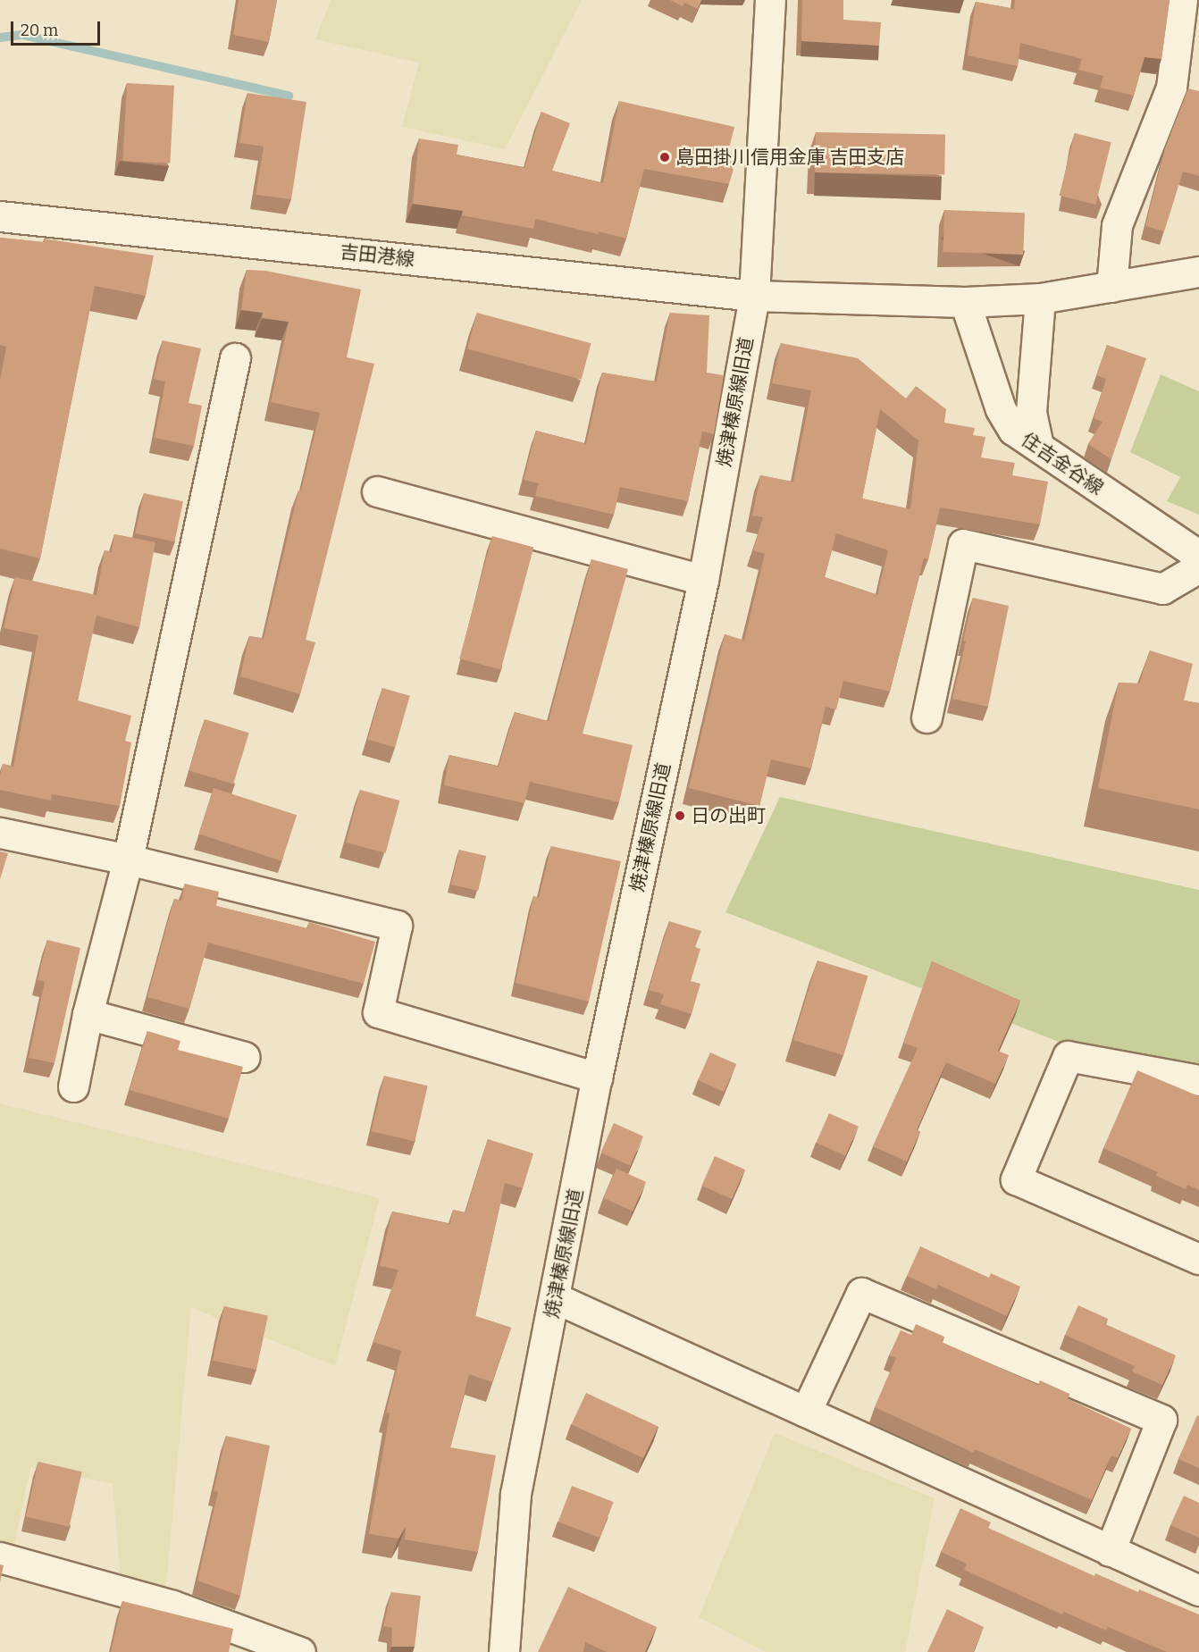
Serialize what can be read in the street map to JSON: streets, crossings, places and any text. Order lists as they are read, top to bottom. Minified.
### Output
{"streets":{"street":["吉田港線","焼津榛原線旧道","住吉金谷線"]},"crossings":[["吉田港線","焼津榛原線旧道"]],"places":["島田掛川信用金庫 吉田支店","日の出町"],"scale_bar":"20 m"}
